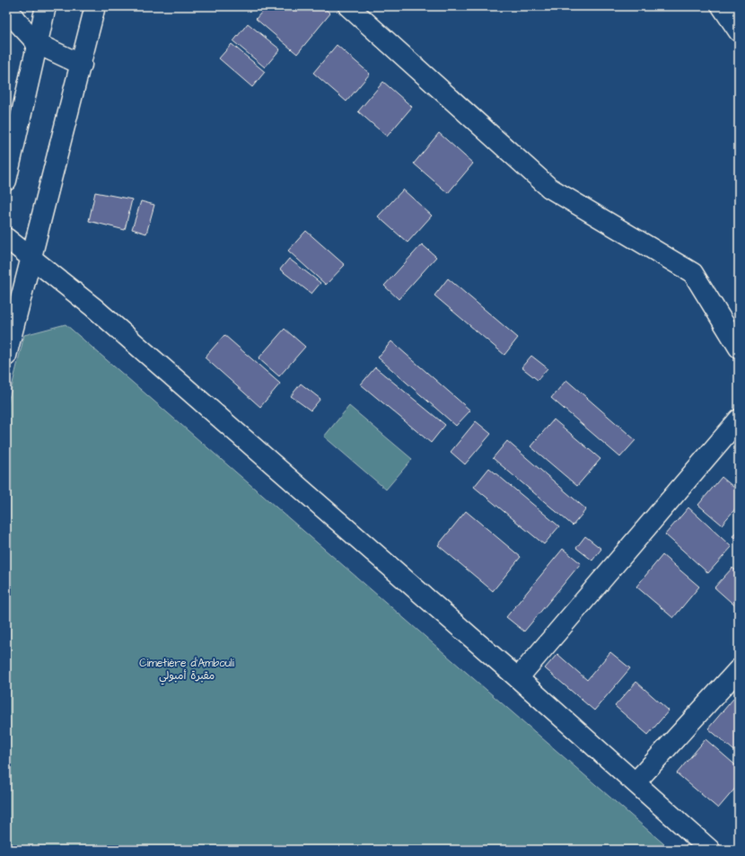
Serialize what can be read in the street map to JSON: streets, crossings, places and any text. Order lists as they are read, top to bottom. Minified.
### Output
{"parks":["Cimetière d'Ambouli مقبرة أمبولي"]}
